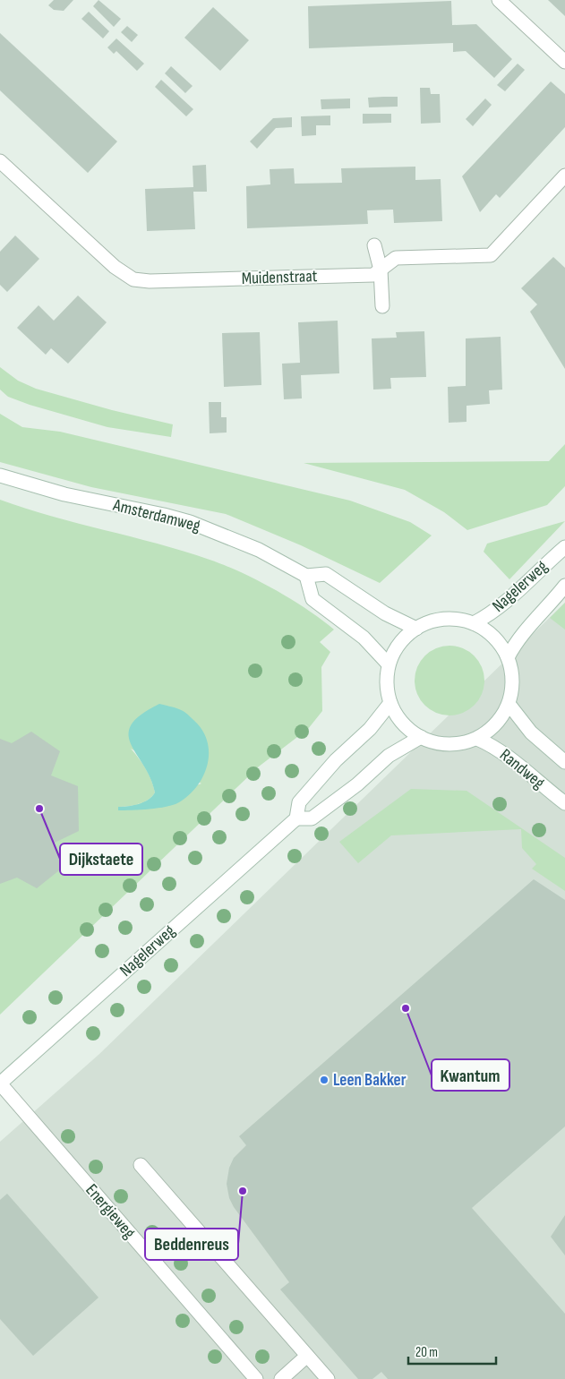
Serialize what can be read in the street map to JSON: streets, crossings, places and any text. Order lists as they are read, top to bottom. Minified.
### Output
{"streets":{"street":["Muidenstraat","Amsterdamweg","Nagelerweg","Randweg","Energieweg"]},"crossings":[["Nagelerweg","Randweg"],["Nagelerweg","Energieweg"]],"places":["Dijkstaete","Kwantum","Leen Bakker","Beddenreus"],"scale_bar":"20 m"}
